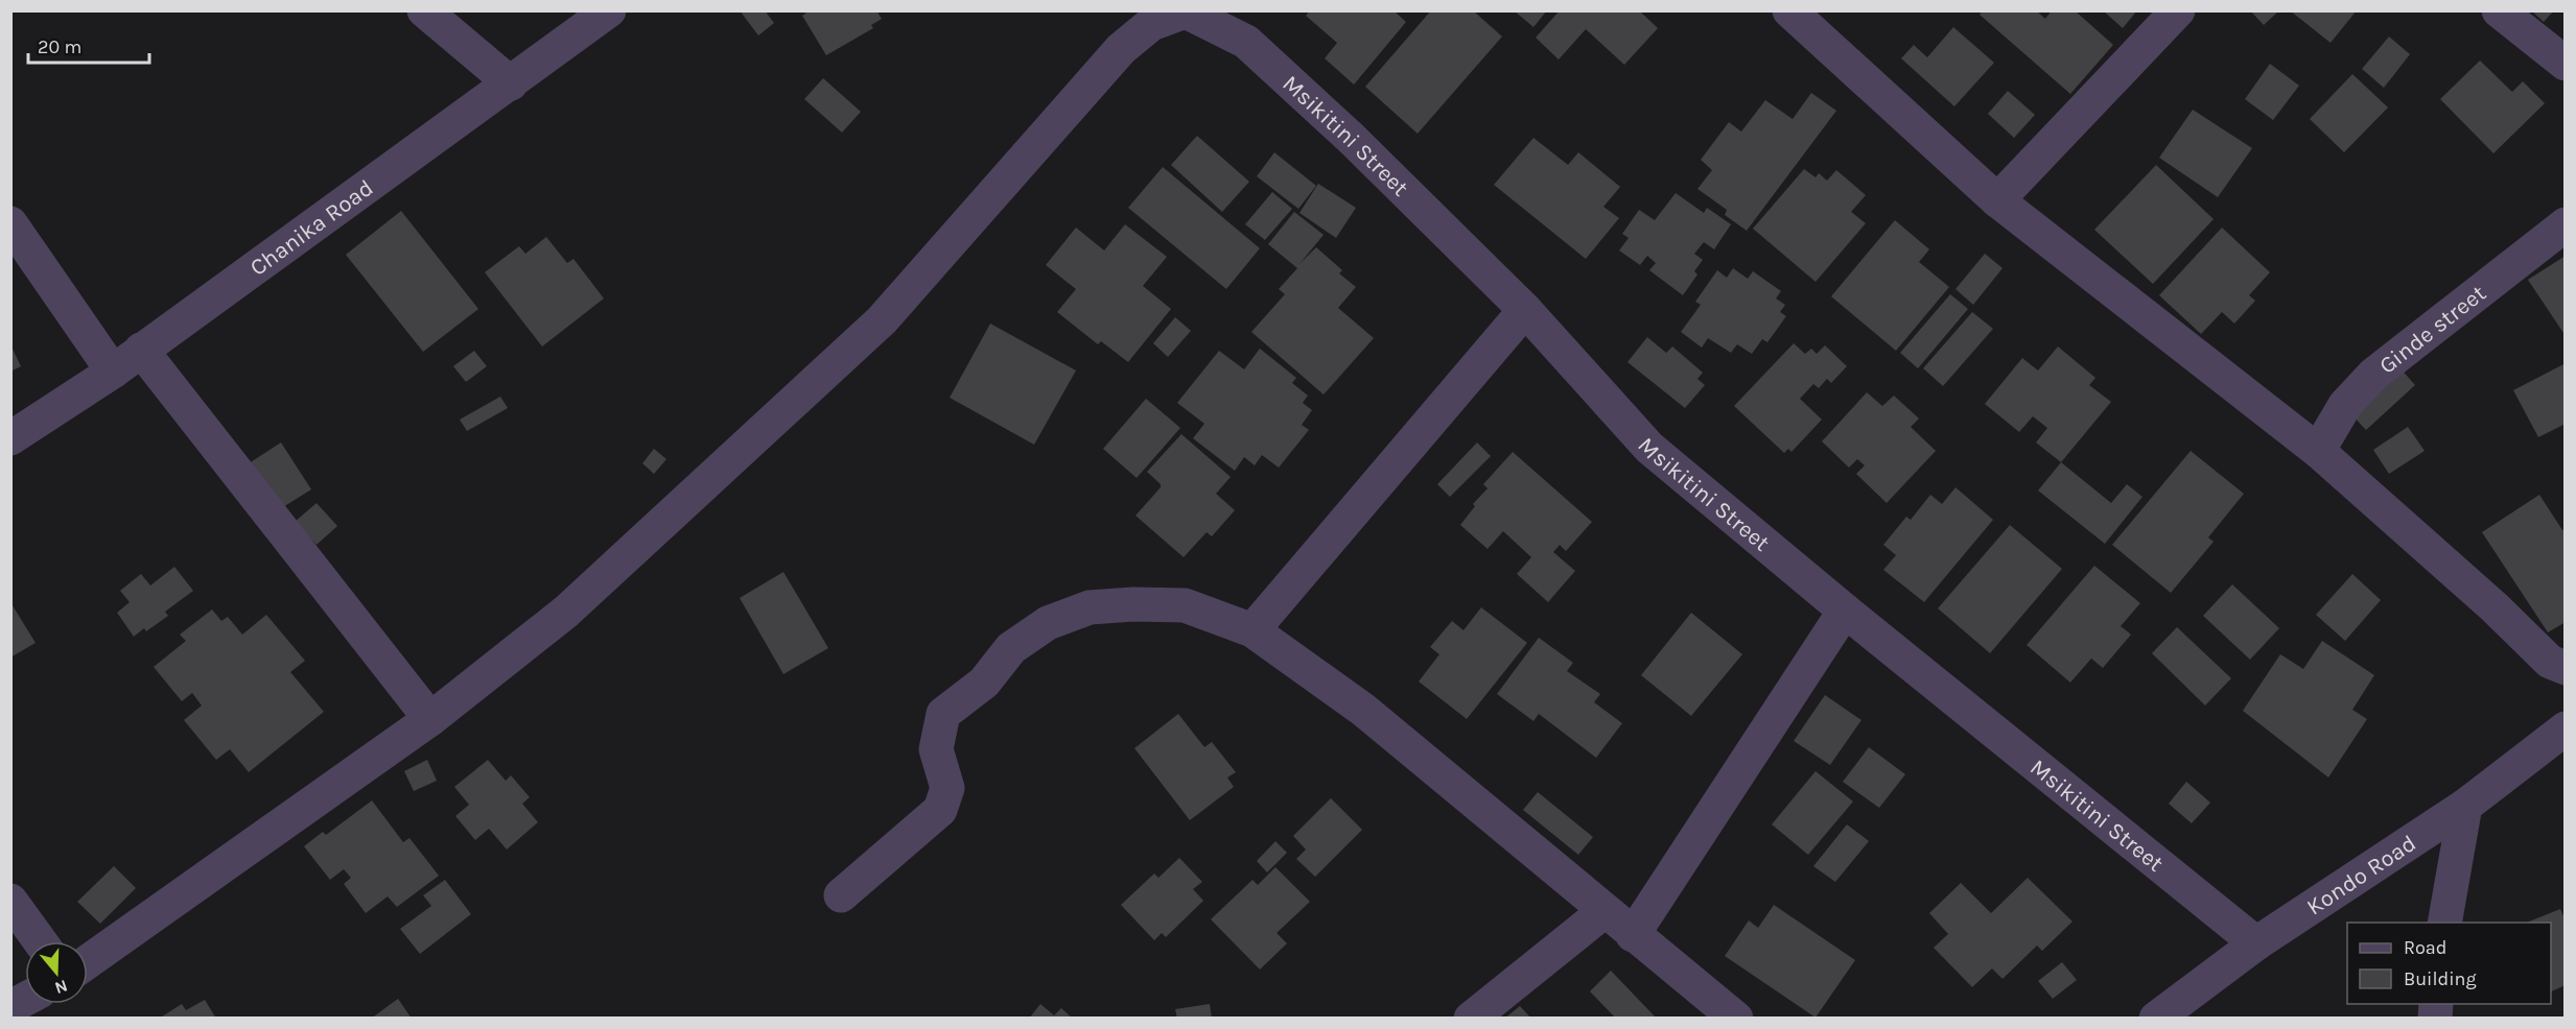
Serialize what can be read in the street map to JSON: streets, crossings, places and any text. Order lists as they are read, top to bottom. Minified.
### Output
{"streets":{"street":["Msikitini Street","Chanika Road","Ginde street","Kondo Road"]},"crossings":[["Msikitini Street","Kondo Road"]],"legend":["Road","Building"],"scale_bar":"20 m","north":"bottom"}
